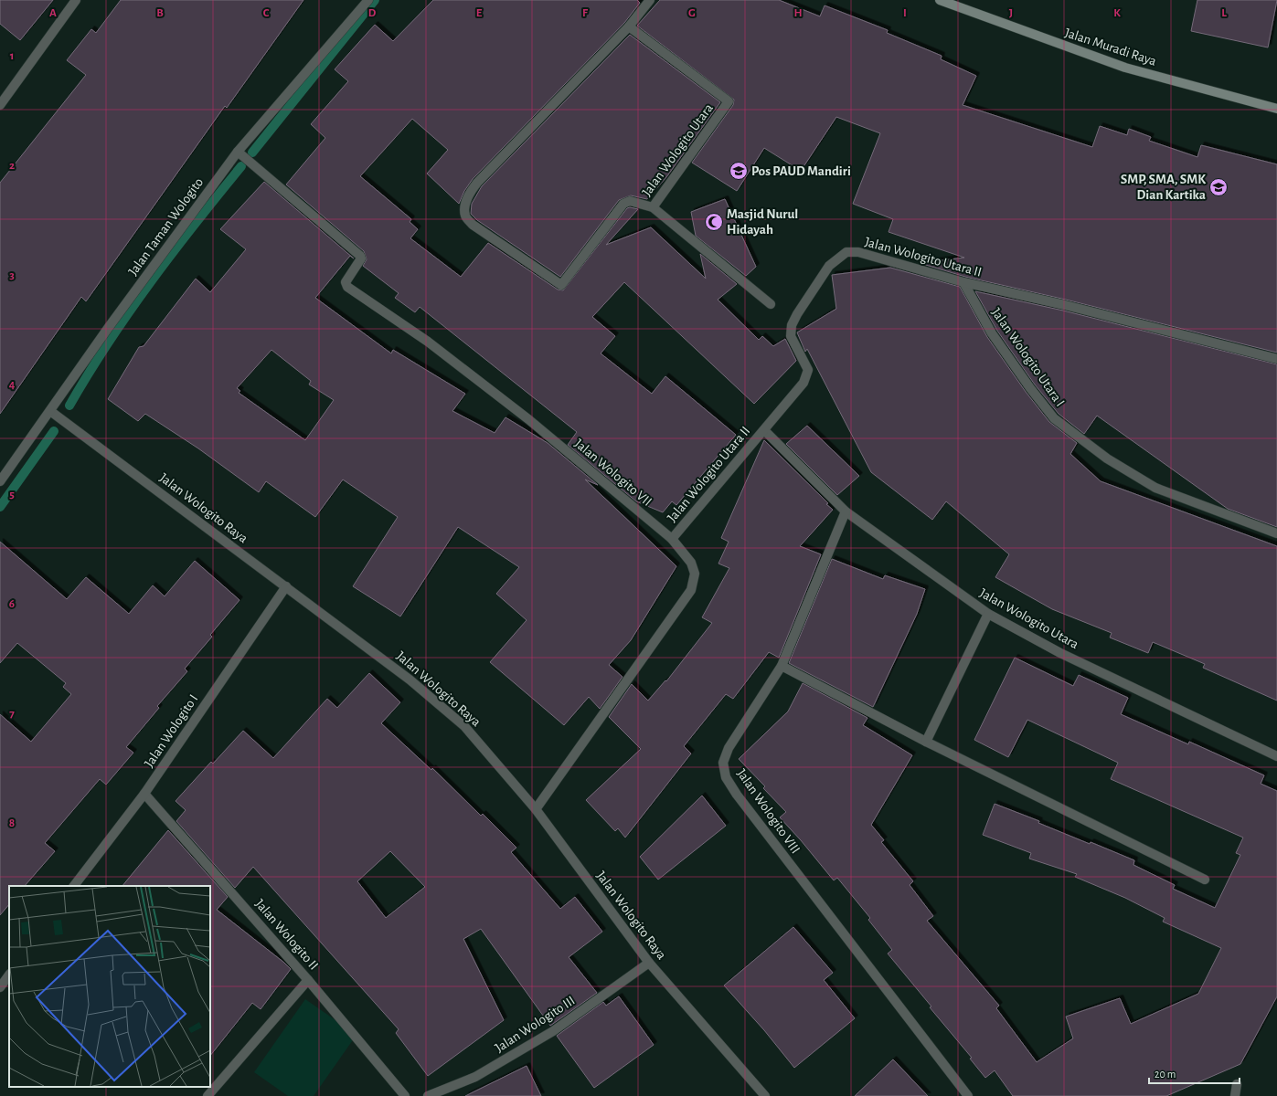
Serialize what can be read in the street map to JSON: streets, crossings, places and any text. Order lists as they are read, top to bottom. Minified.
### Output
{"streets":{"street":["Jalan Muradi Raya","Jalan Wologito Utara","Jalan Taman Wologito","Jalan Wologito Utara II","Jalan Wologito Utara I","Jalan Wologito VII","Jalan Wologito Raya","Jalan Wologito I","Jalan Wologito VIII","Jalan Wologito II","Jalan Wologito III"]},"crossings":[["Jalan Wologito Utara","Jalan Wologito Utara II"],["Jalan Wologito Utara","Jalan Wologito VIII"],["Jalan Taman Wologito","Jalan Wologito VII"],["Jalan Taman Wologito","Jalan Wologito Raya"],["Jalan Wologito Utara II","Jalan Wologito Utara I"],["Jalan Wologito Utara II","Jalan Wologito VII"],["Jalan Wologito VII","Jalan Wologito Raya"],["Jalan Wologito Raya","Jalan Wologito I"],["Jalan Wologito Raya","Jalan Wologito III"],["Jalan Wologito I","Jalan Wologito II"]],"places":{"school or university":["Pos PAUD Mandiri","SMP, SMA, SMK Dian Kartika"],"mosque":["Masjid Nurul Hidayah"]},"scale_bar":"20 m","grid":{"columns":["A","B","C","D","E","F","G","H","I","J","K","L"],"rows":["1","2","3","4","5","6","7","8"]}}
